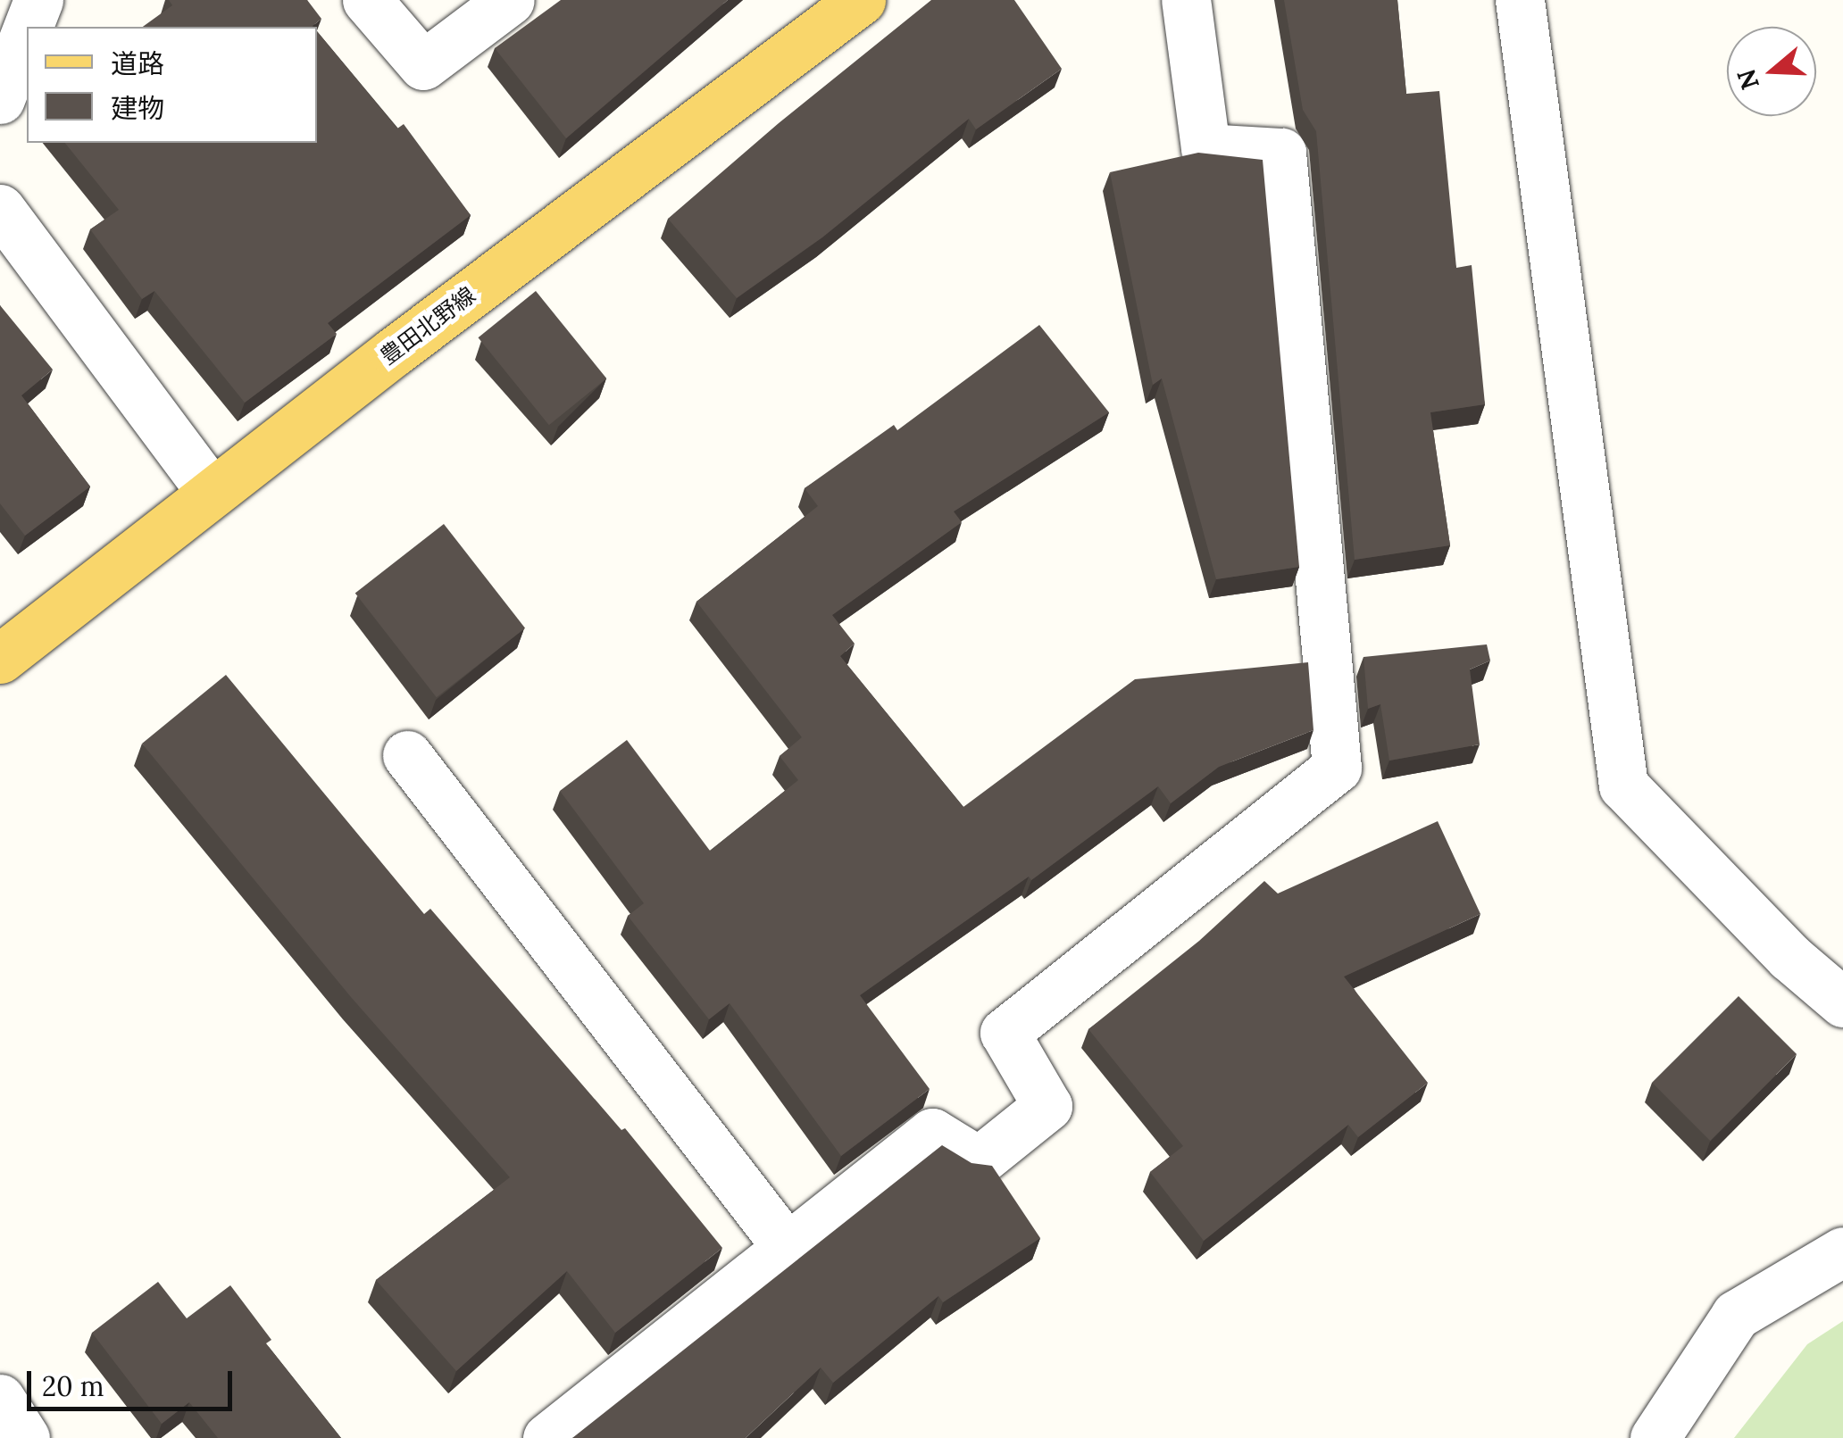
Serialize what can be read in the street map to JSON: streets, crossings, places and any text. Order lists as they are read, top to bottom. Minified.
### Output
{"streets":{"main road":["豊田北野線"]},"legend":["道路","建物"],"scale_bar":"20 m","north":"left"}
